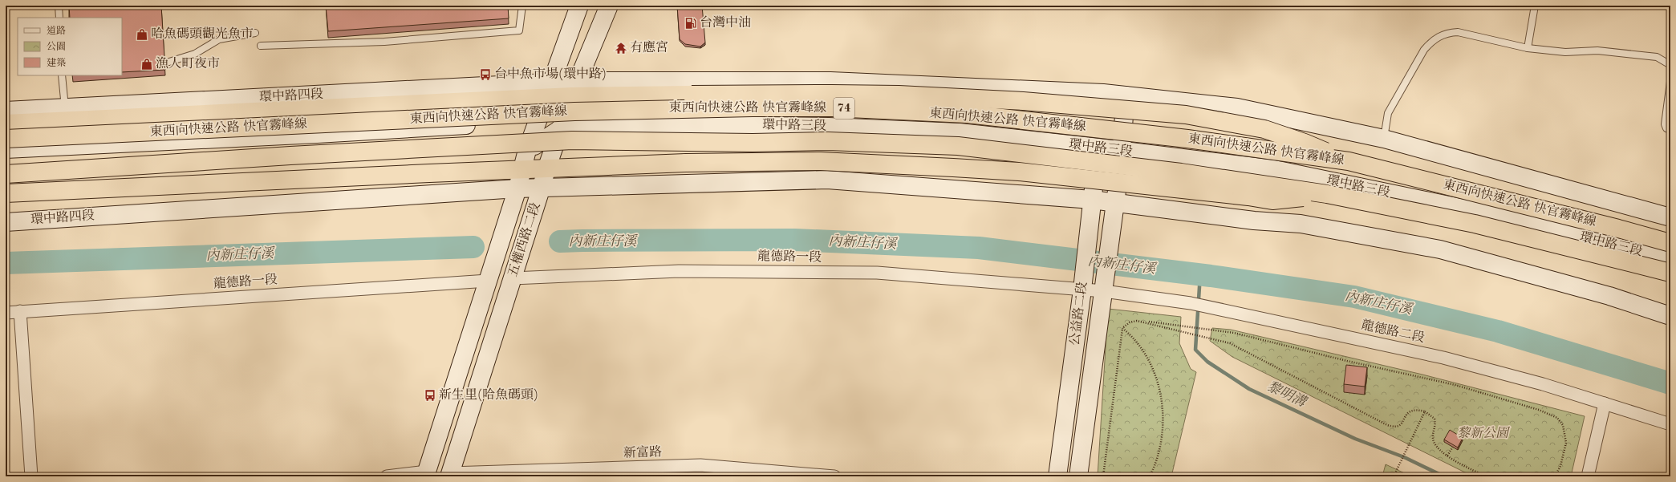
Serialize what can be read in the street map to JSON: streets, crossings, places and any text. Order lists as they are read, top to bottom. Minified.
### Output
{"streets":{"highway":["東西向快速公路 快官霧峰線","74"],"street":["環中路四段","環中路三段","五權西路二段","龍德路一段","公益路二段","龍德路二段","新富路"]},"crossings":[["環中路四段","五權西路二段"],["環中路三段","五權西路二段"],["環中路三段","公益路二段"],["五權西路二段","龍德路一段"],["五權西路二段","新富路"],["龍德路一段","公益路二段"],["龍德路一段","龍德路二段"],["公益路二段","龍德路二段"]],"water":["內新庄仔溪","黎明溝"],"parks":["黎新公園"],"places":{"fuel station":["台灣中油"],"shop":["哈魚碼頭觀光魚市","漁人町夜市"],"temple":["有應宮"],"bus stop":["台中魚市場(環中路)","新生里(哈魚碼頭)"]},"legend":["道路","公園","建築"]}
